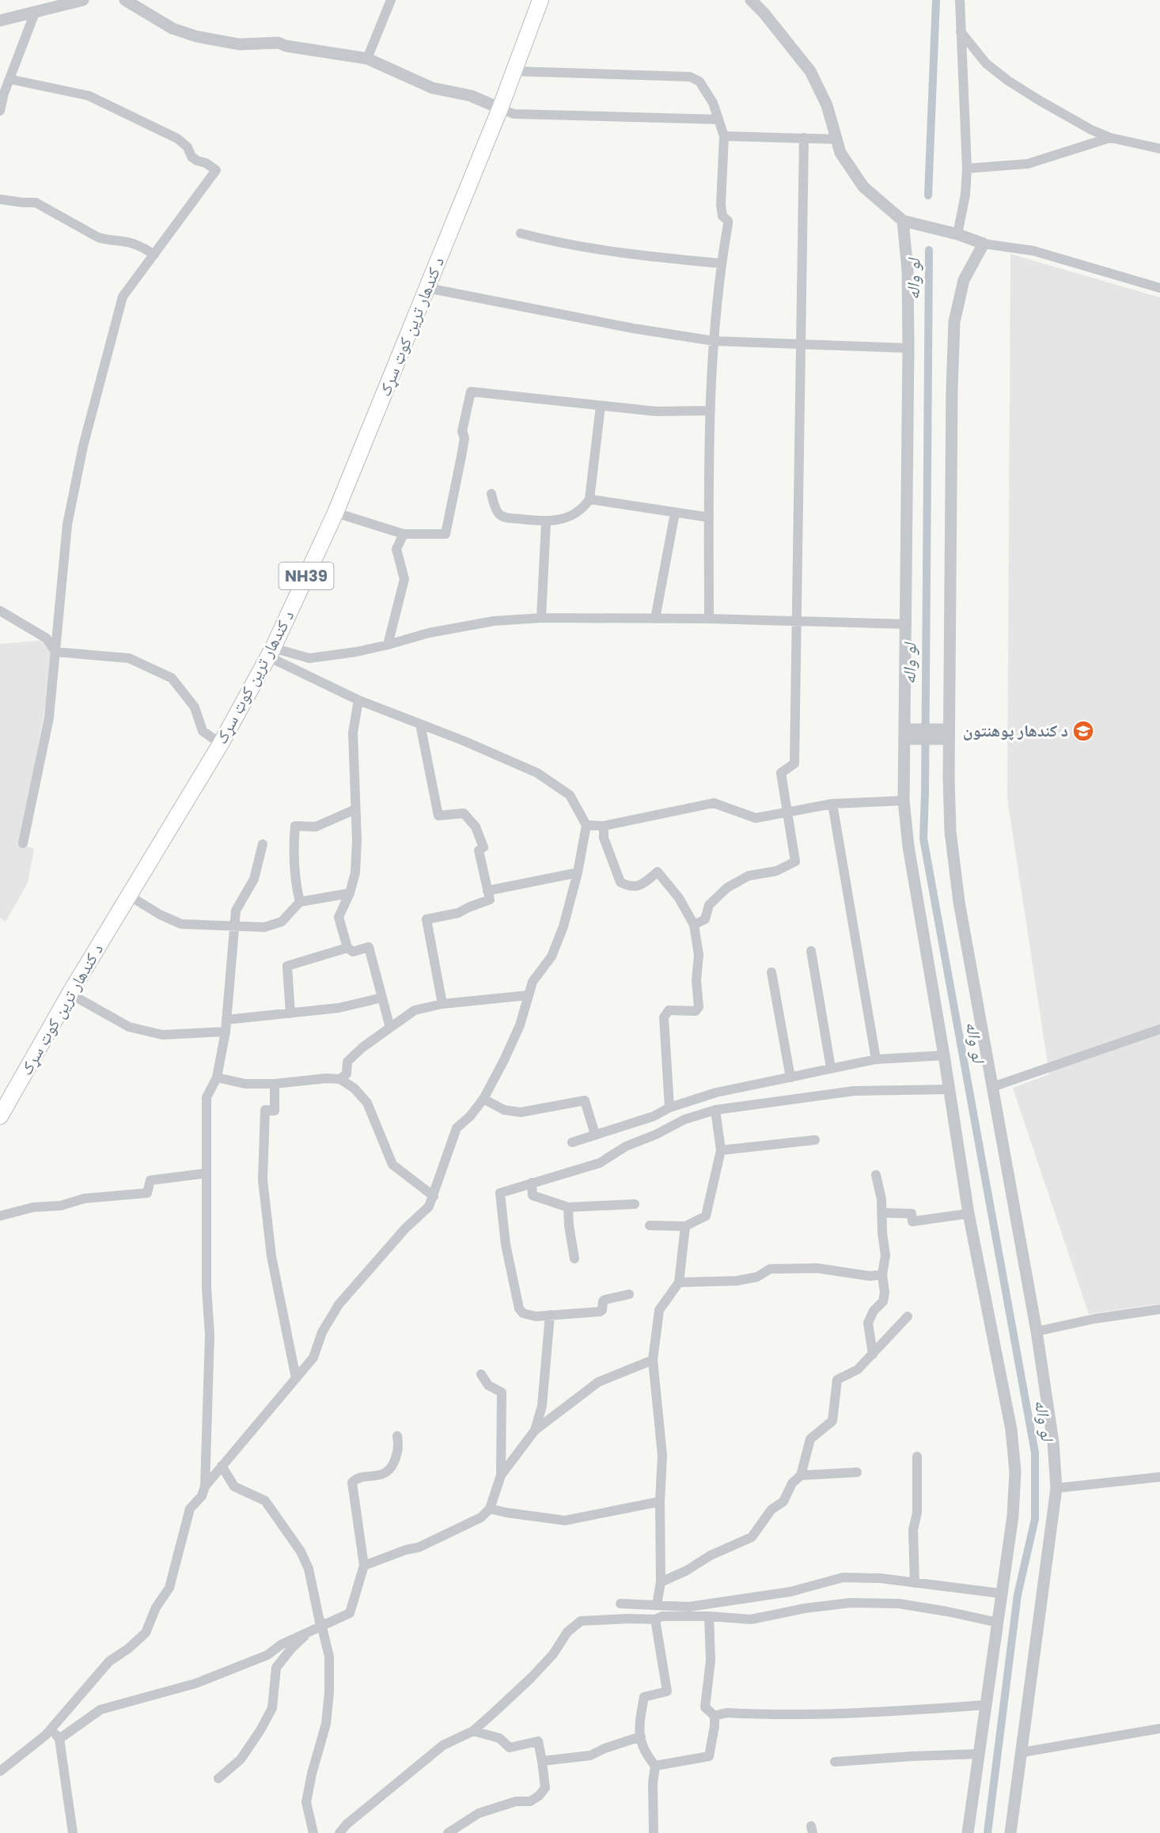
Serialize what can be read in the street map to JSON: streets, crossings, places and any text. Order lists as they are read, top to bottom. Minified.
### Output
{"streets":{"main road":["د کندهار ترين کوټ سړک","NH39"]},"water":["لو واله"],"places":{"school or university":["د کندهار پوهنتون"]}}
